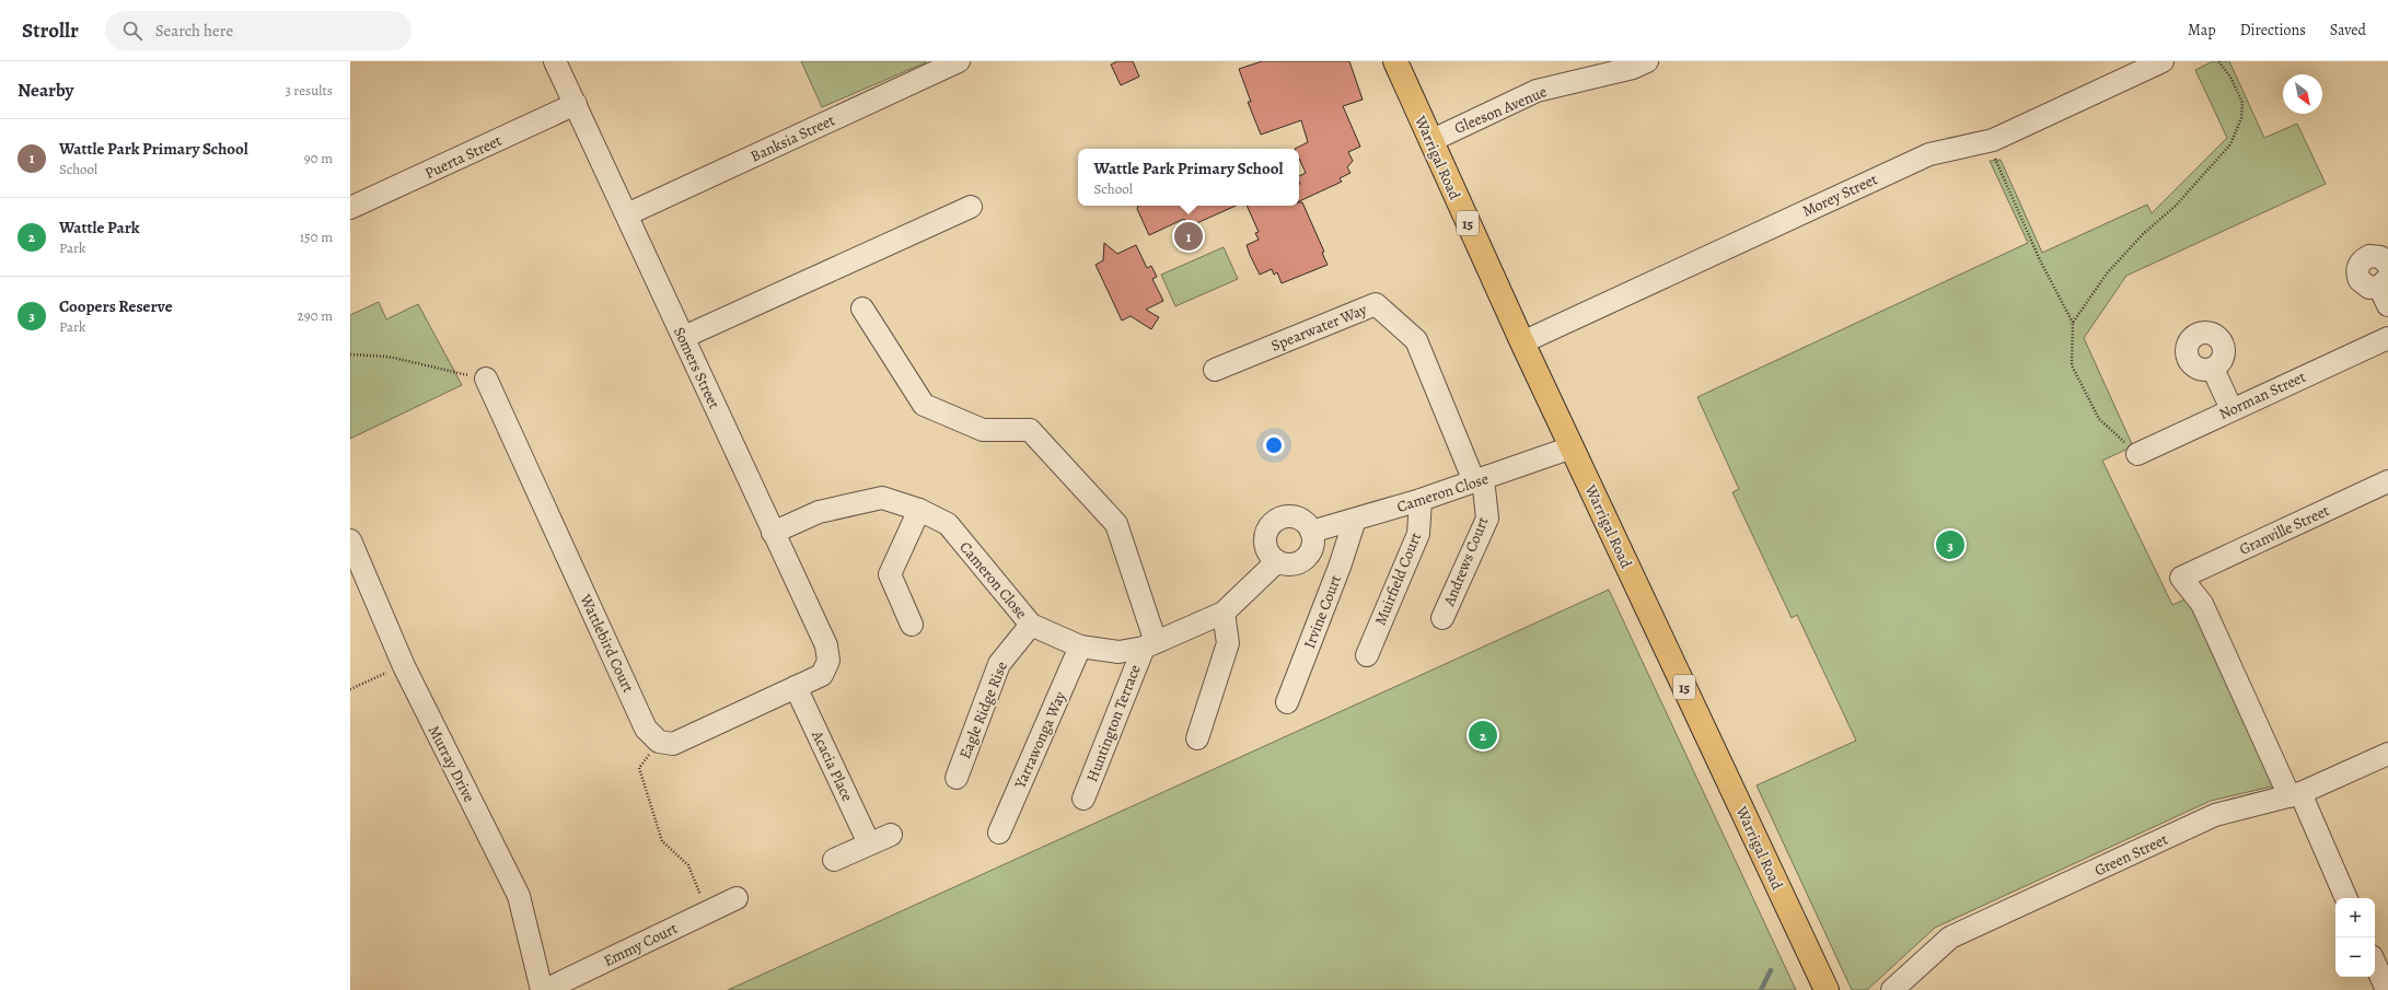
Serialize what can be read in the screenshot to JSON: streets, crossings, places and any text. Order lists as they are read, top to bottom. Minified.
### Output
{"streets":{"main road":["Warrigal Road","15"],"street":["Gleeson Avenue","Banksia Street","Puerta Street","Morey Street","Spearwater Way","Somers Street","Norman Street","Cameron Close","Granville Street","Andrews Court","Muirfield Court","Irvine Court","Wattlebird Court","Eagle Ridge Rise","Huntington Terrace","Yarrawonga Way","Murray Drive","Acacia Place","Green Street","Emmy Court"]},"crossings":[["Gleeson Avenue","Warrigal Road"],["Banksia Street","Somers Street"],["Puerta Street","Somers Street"],["Warrigal Road","Morey Street"],["Warrigal Road","Cameron Close"],["Spearwater Way","Cameron Close"],["Spearwater Way","Andrews Court"],["Somers Street","Cameron Close"],["Somers Street","Acacia Place"],["Cameron Close","Andrews Court"],["Cameron Close","Muirfield Court"],["Cameron Close","Irvine Court"],["Cameron Close","Eagle Ridge Rise"],["Cameron Close","Huntington Terrace"],["Cameron Close","Yarrawonga Way"],["Granville Street","Green Street"],["Murray Drive","Emmy Court"]],"north":"bottom right","page":{"header":"Strollr","search":"Search here","nav":["Map","Directions","Saved"],"heading":["Nearby","3 results"],"list":[{"mark":"1","name":"Wattle Park Primary School","note":"School","value":"90 m"},{"mark":"2","name":"Wattle Park","note":"Park","value":"150 m"},{"mark":"3","name":"Coopers Reserve","note":"Park","value":"290 m"}],"popup":["Wattle Park Primary School","School"],"pins":["1","3","2"],"map_buttons":["+","−"]}}
